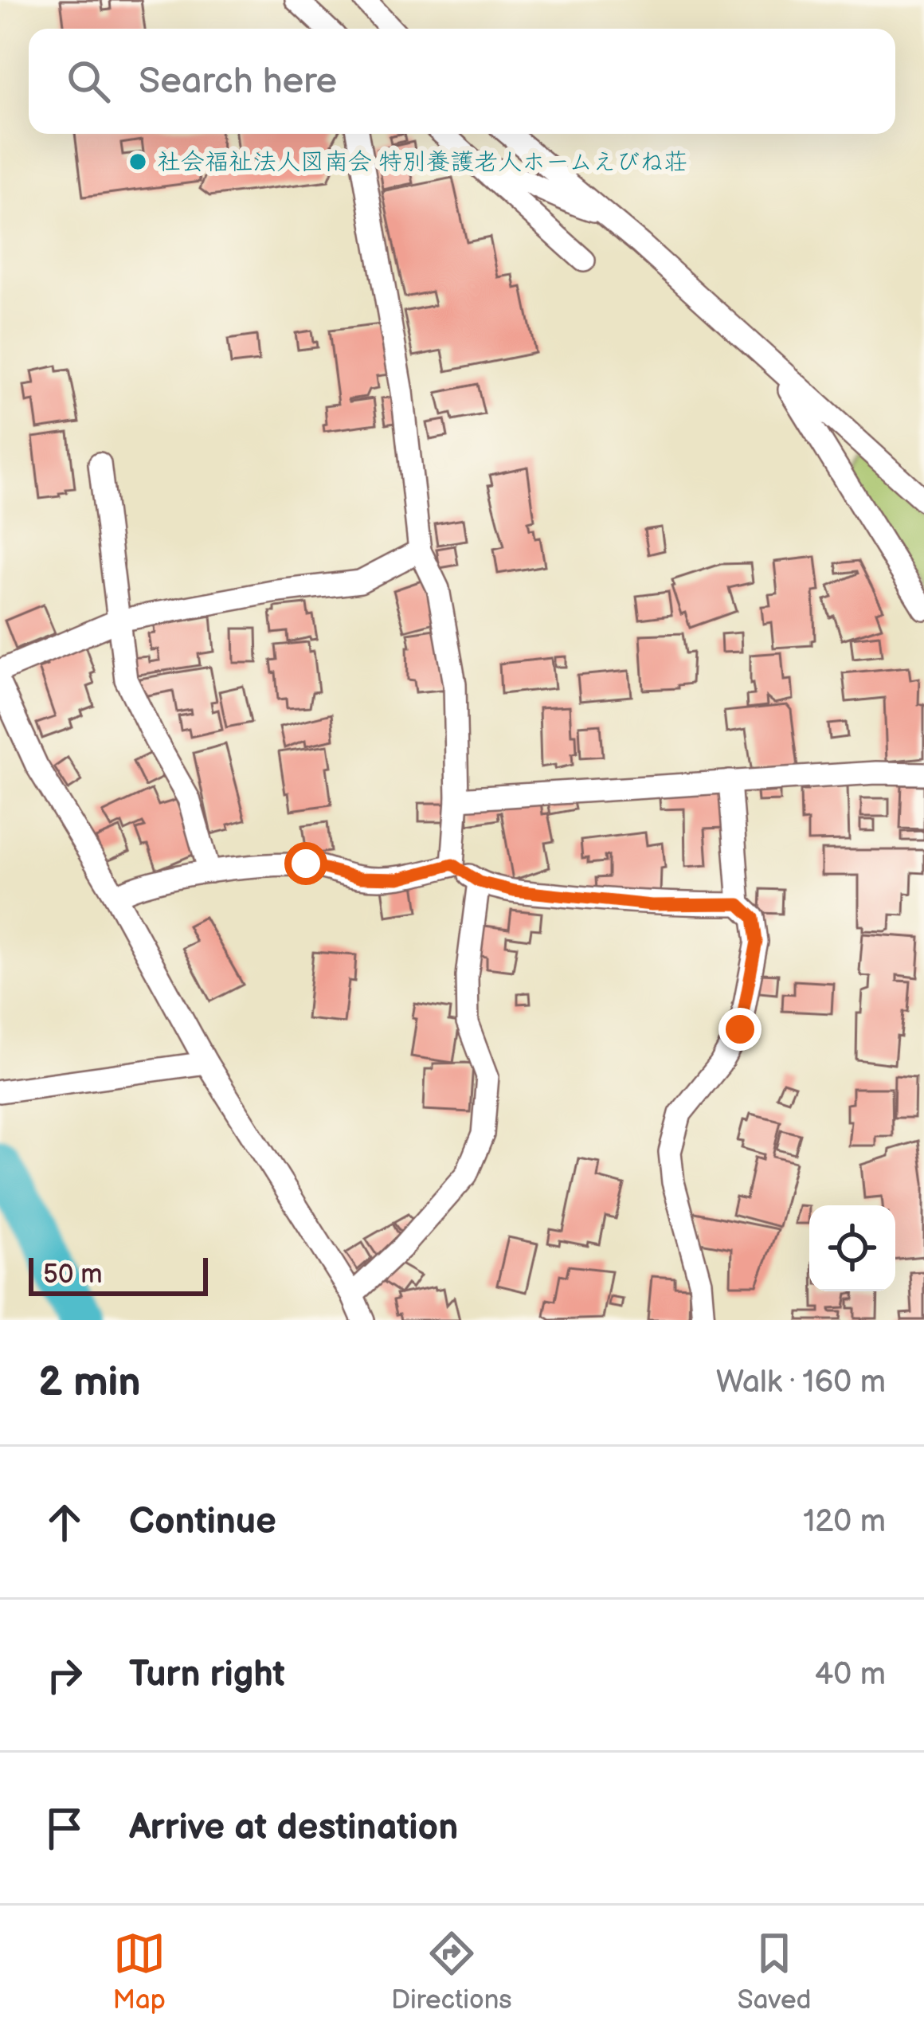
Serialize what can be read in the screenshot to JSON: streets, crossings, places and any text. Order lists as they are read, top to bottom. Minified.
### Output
{"places":["社会福祉法人図南会 特別養護老人ホームえびね荘"],"scale_bar":"50 m","page":{"search":"Search here","scale":"50 m","heading":["2 min","Walk · 160 m"],"list":[["Continue","120 m"],["Turn right","40 m"],"Arrive at destination"],"nav":["Map","Directions","Saved"]}}
